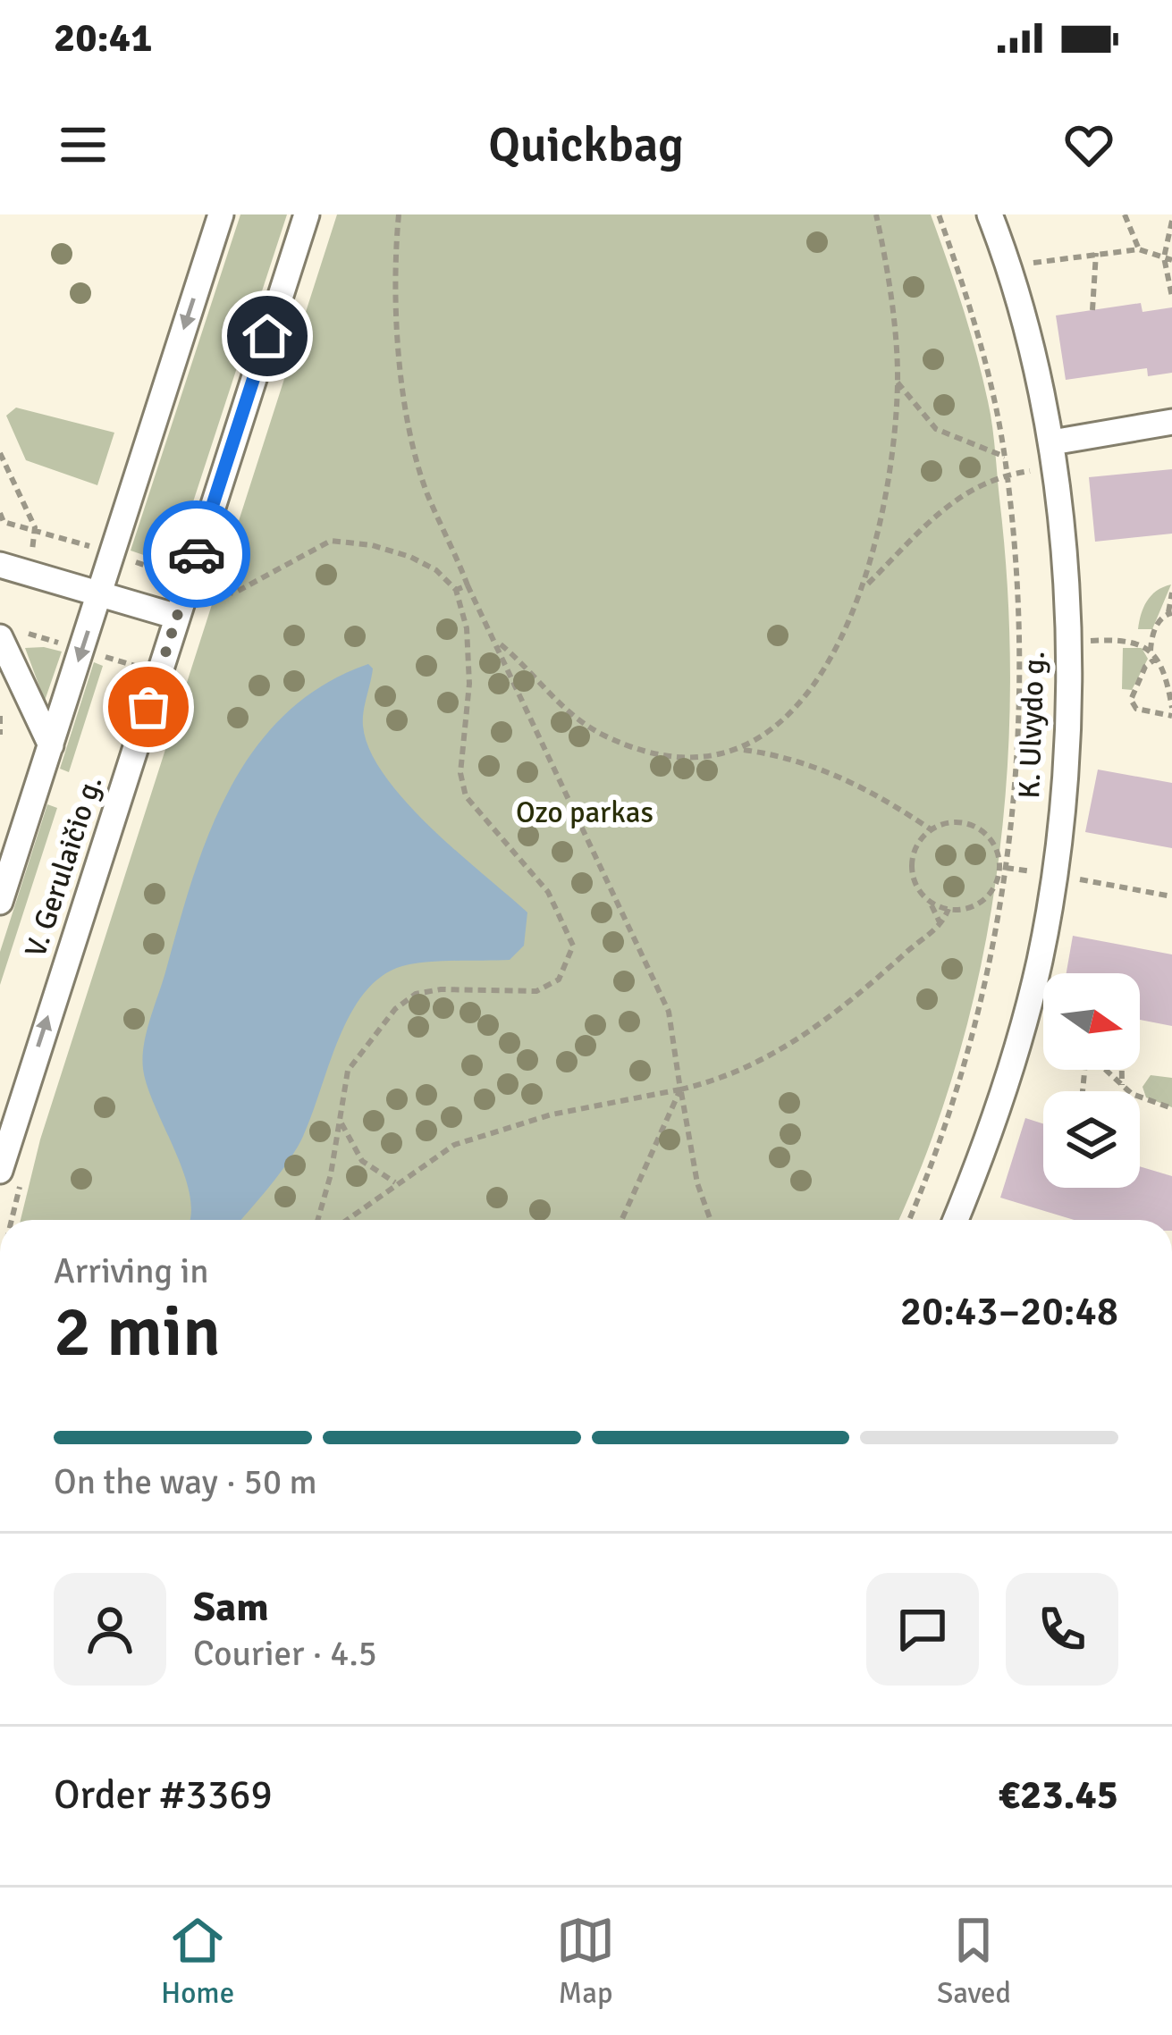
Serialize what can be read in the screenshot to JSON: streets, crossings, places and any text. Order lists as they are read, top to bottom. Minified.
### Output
{"streets":{"street":["K. Ulvydo g.","V. Gerulaičio g."]},"parks":["Ozo parkas"],"north":"right","page":{"status":"20:41","header":"Quickbag","heading":["2 min","Arriving in","20:43–20:48"],"panel":["Sam","Courier · 4.5","Order #3369","€23.45"],"bar":"On the way · 50 m","tabs":["Home","Map","Saved"]}}
